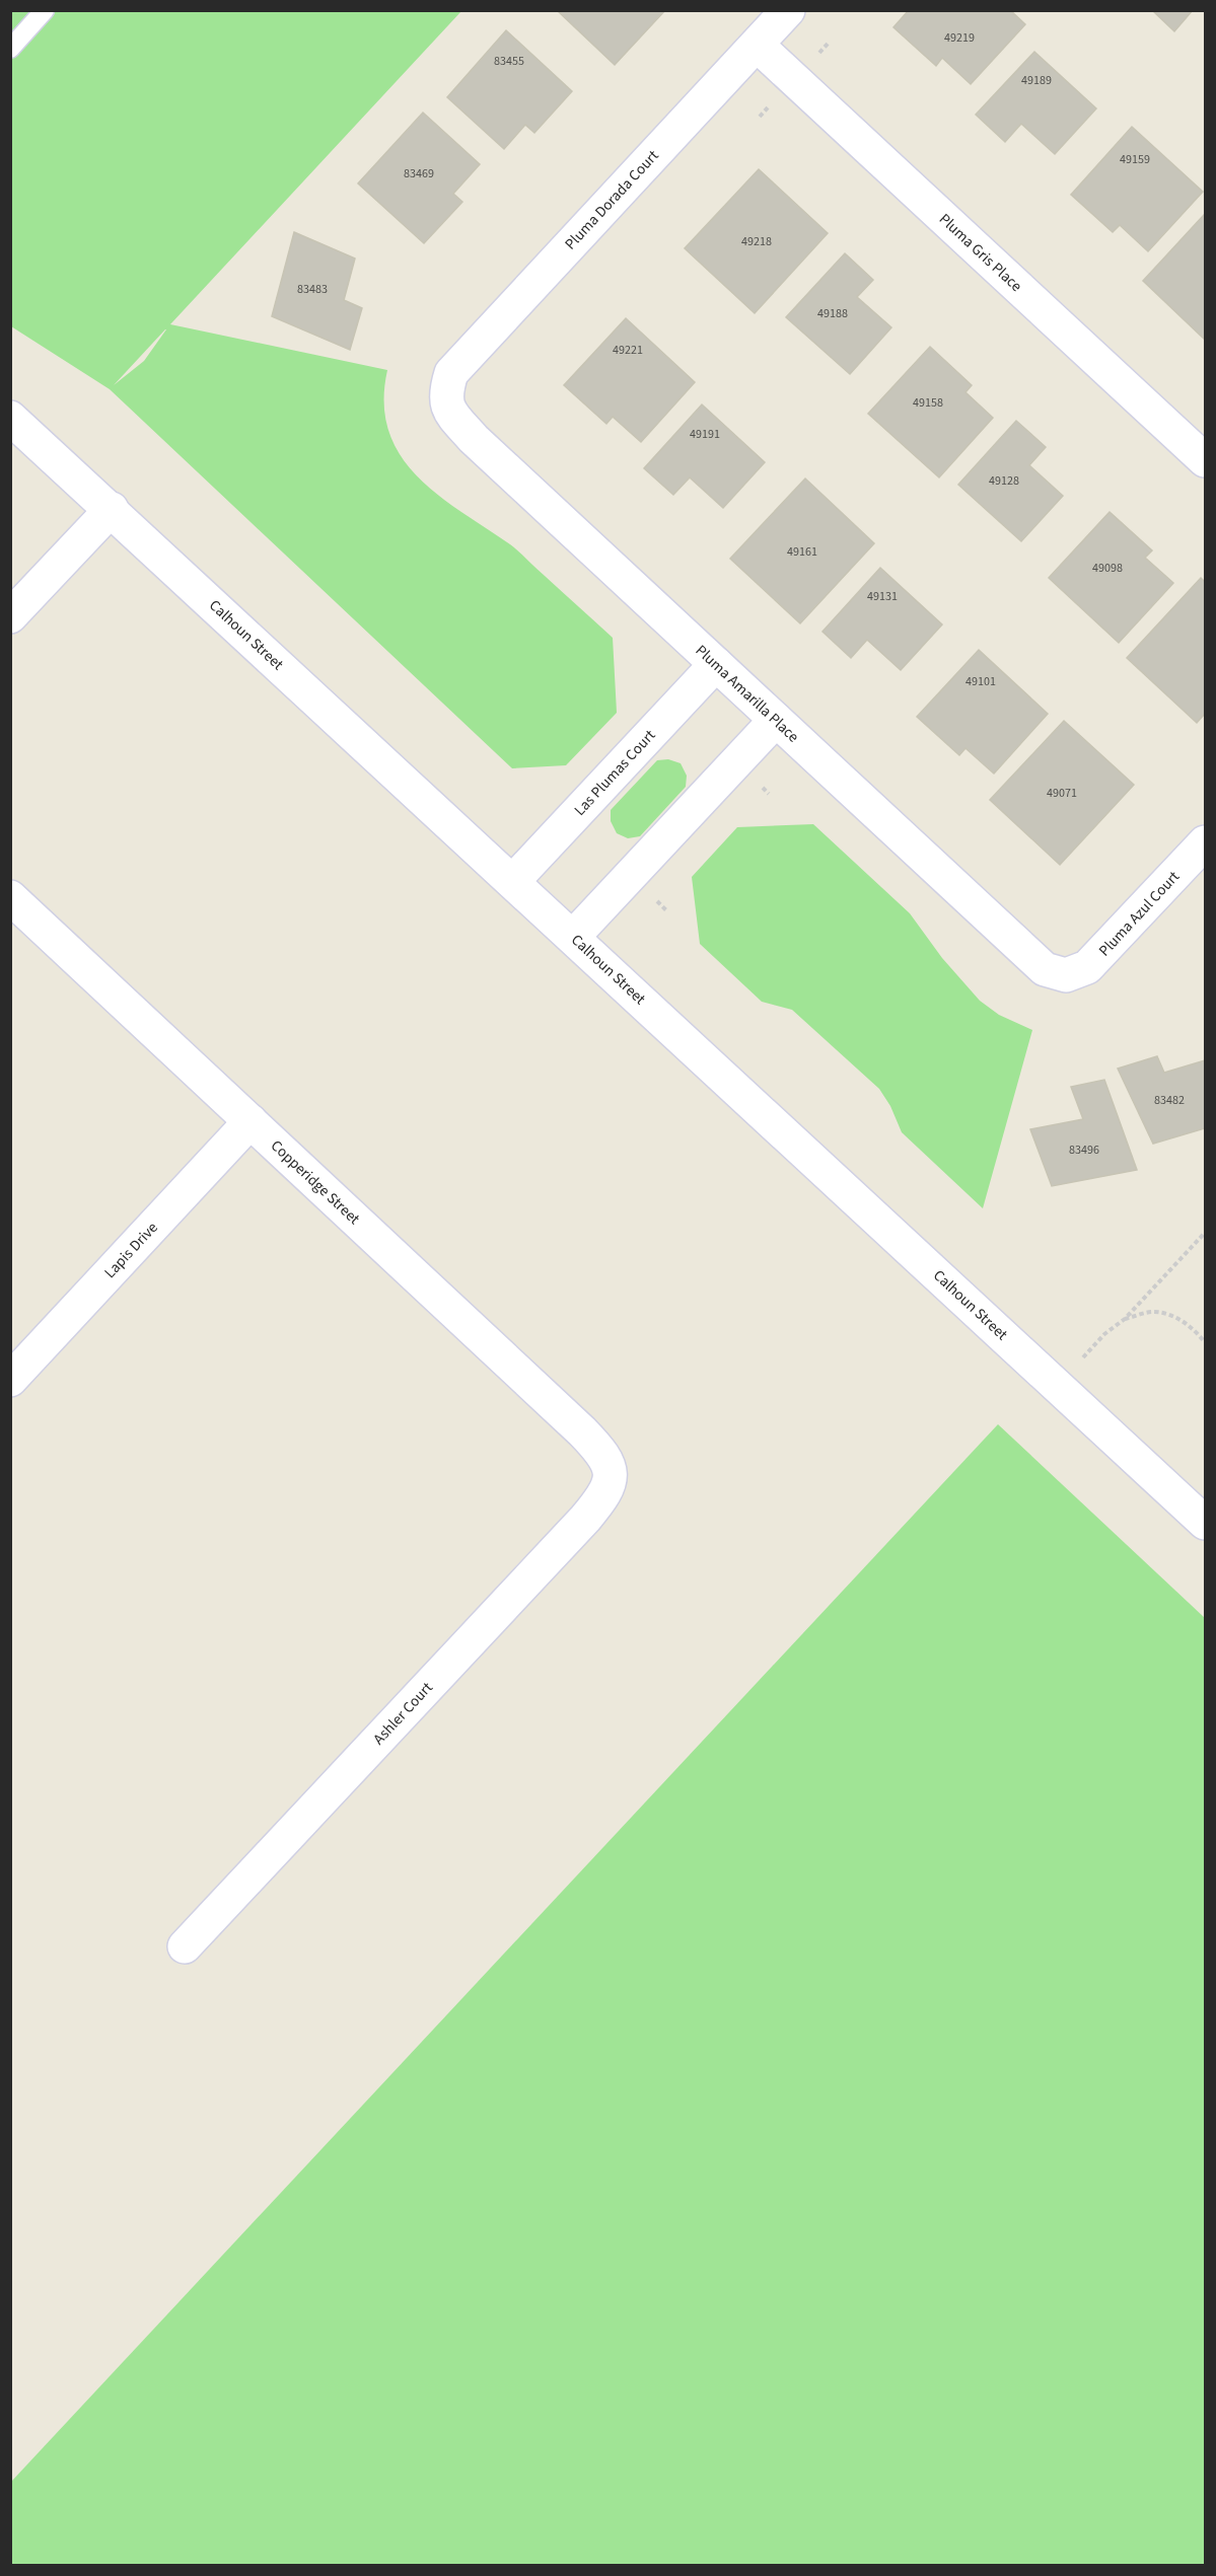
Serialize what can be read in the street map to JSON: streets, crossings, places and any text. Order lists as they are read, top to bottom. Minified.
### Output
{"streets":{"street":["Pluma Dorada Court","Pluma Gris Place","Calhoun Street","Pluma Amarilla Place","Las Plumas Court","Pluma Azul Court","Copperidge Street","Lapis Drive","Ashler Court"]},"crossings":[["Pluma Dorada Court","Pluma Gris Place"],["Pluma Dorada Court","Pluma Amarilla Place"],["Calhoun Street","Las Plumas Court"],["Pluma Amarilla Place","Las Plumas Court"],["Pluma Amarilla Place","Pluma Azul Court"],["Copperidge Street","Lapis Drive"],["Copperidge Street","Ashler Court"]],"house_numbers":["49219","83455","49189","49159","83469","49218","83483","49188","49221","49158","49191","49128","49161","49098","49131","49101","49071","83482","83496"]}
